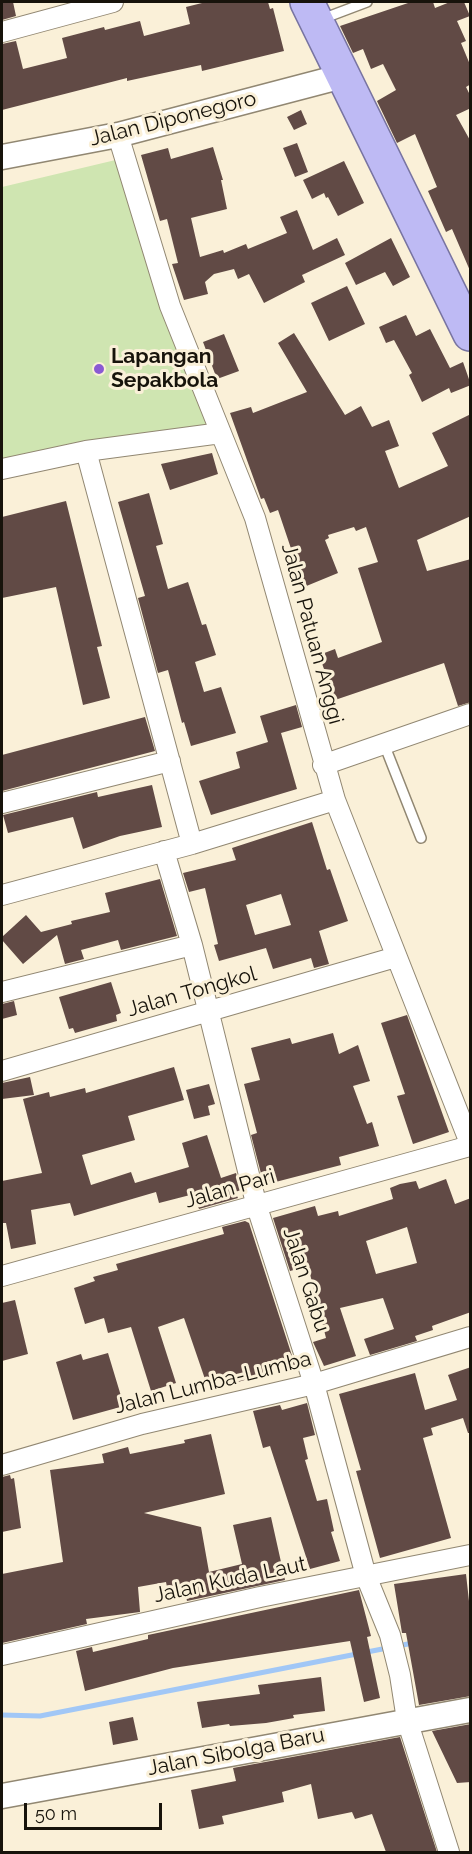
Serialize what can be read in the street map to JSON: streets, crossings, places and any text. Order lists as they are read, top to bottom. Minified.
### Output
{"streets":{"street":["Jalan Diponegoro","Jalan Patuan Anggi","Jalan Tongkol","Jalan Pari","Jalan Gabu","Jalan Lumba-Lumba","Jalan Kuda Laut","Jalan Sibolga Baru"]},"crossings":[["Jalan Diponegoro","Jalan Patuan Anggi"],["Jalan Patuan Anggi","Jalan Tongkol"],["Jalan Patuan Anggi","Jalan Pari"],["Jalan Tongkol","Jalan Gabu"],["Jalan Pari","Jalan Gabu"],["Jalan Gabu","Jalan Lumba-Lumba"],["Jalan Gabu","Jalan Kuda Laut"],["Jalan Gabu","Jalan Sibolga Baru"]],"places":["Lapangan Sepakbola"],"scale_bar":"50 m"}
